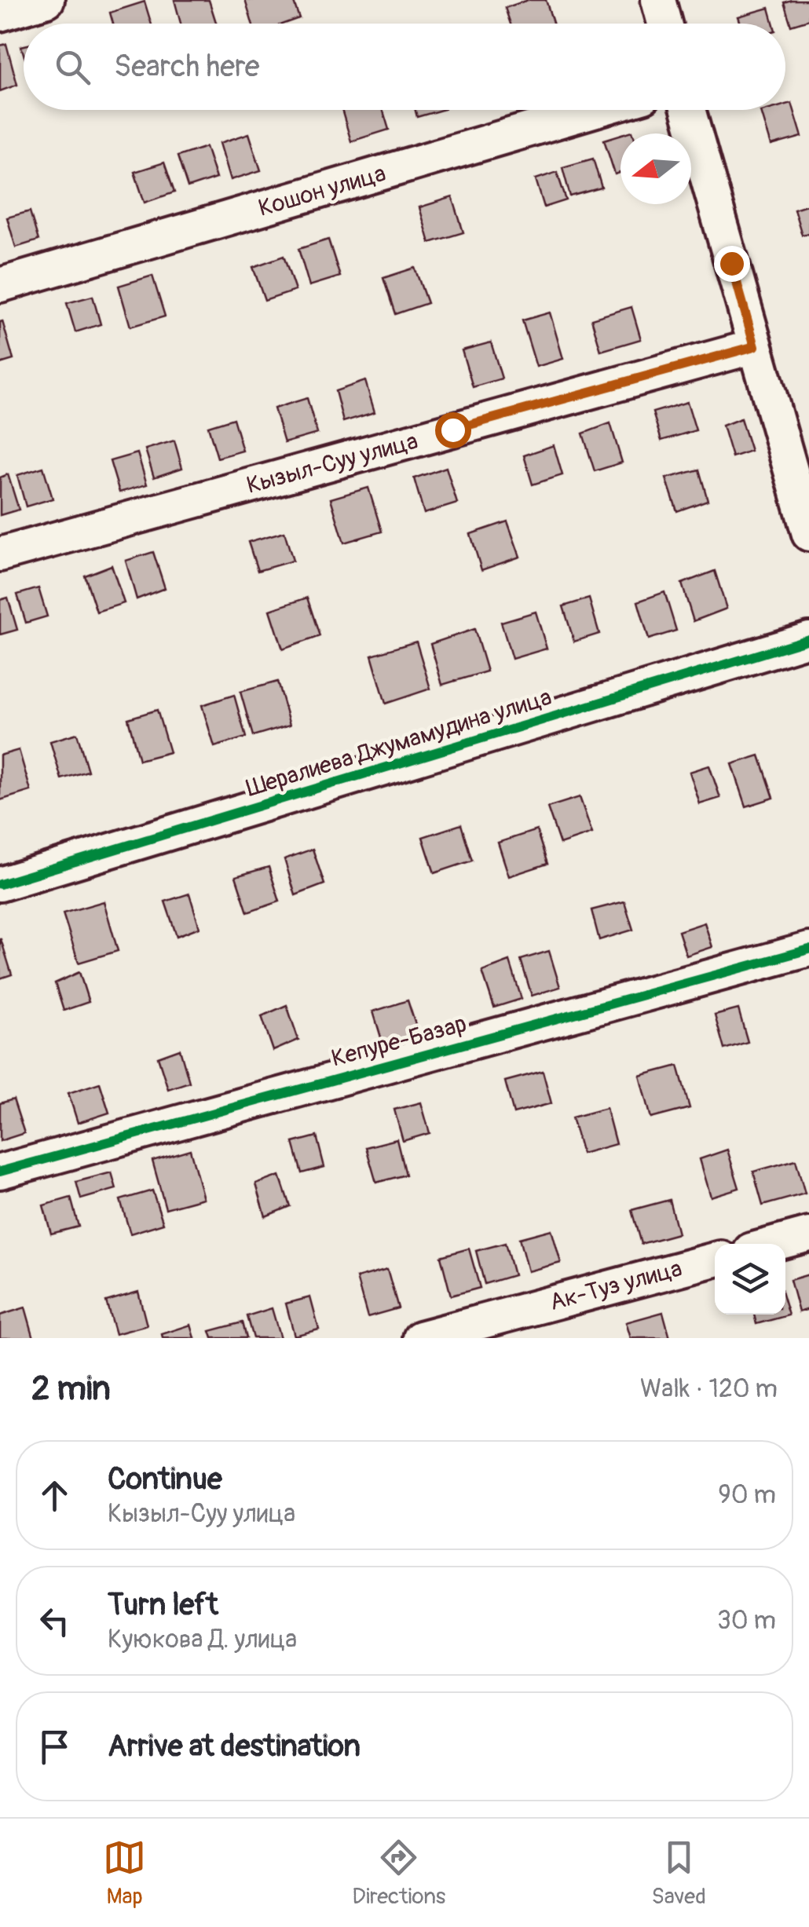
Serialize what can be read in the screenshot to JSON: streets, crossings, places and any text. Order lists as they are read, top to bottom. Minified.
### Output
{"streets":{"street":["Кошон улица","Кызыл-Суу улица","Шералиева Джумамудина улица","Кепуре-Базар","Ак-Туз улица"]},"north":"left","page":{"search":"Search here","heading":["2 min","Walk · 120 m"],"list":[["Continue","Кызыл-Суу улица","90 m"],["Turn left","Куюкова Д. улица","30 m"],"Arrive at destination"],"nav":["Map","Directions","Saved"]}}
